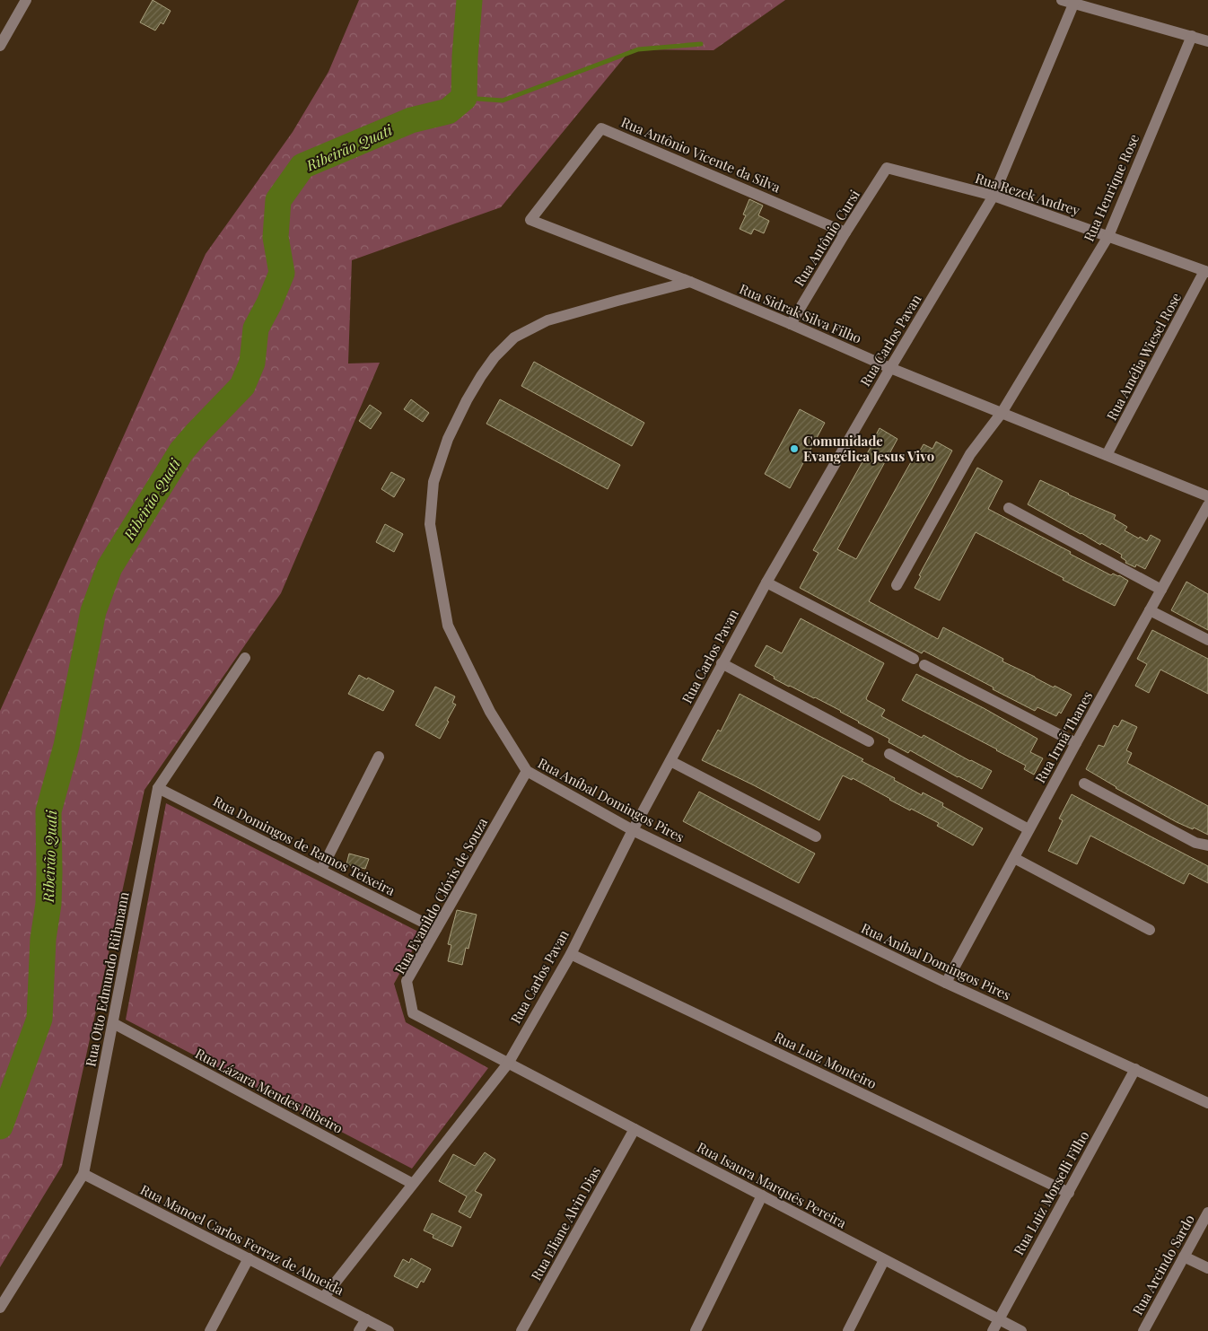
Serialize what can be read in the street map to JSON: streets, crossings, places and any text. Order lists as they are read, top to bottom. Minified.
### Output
{"streets":{"street":["Rua Antônio Vicente da Silva","Rua Henrique Rose","Rua Rezek Andrey","Rua Antônio Cursi","Rua Sidrak Silva Filho","Rua Carlos Pavan","Rua Amélia Wiesel Rose","Rua Irmã Thanes","Rua Aníbal Domingos Pires","Rua Domingos de Ramos Teixeira","Rua Evanildo Clóvis de Souza","Rua Otto Edmundo Riihmann","Rua Luiz Monteiro","Rua Lázara Mendes Ribeiro","Rua Isaura Marquês Pereira","Rua Luiz Morselli Filho","Rua Eliane Alvin Dias","Rua Manoel Carlos Ferraz de Almeida","Rua Arcindo Sardo"]},"crossings":[["Rua Antônio Vicente da Silva","Rua Antônio Cursi"],["Rua Antônio Vicente da Silva","Rua Sidrak Silva Filho"],["Rua Henrique Rose","Rua Rezek Andrey"],["Rua Henrique Rose","Rua Sidrak Silva Filho"],["Rua Rezek Andrey","Rua Antônio Cursi"],["Rua Rezek Andrey","Rua Carlos Pavan"],["Rua Rezek Andrey","Rua Amélia Wiesel Rose"],["Rua Antônio Cursi","Rua Sidrak Silva Filho"],["Rua Sidrak Silva Filho","Rua Carlos Pavan"],["Rua Sidrak Silva Filho","Rua Amélia Wiesel Rose"],["Rua Sidrak Silva Filho","Rua Aníbal Domingos Pires"],["Rua Carlos Pavan","Rua Aníbal Domingos Pires"],["Rua Carlos Pavan","Rua Evanildo Clóvis de Souza"],["Rua Carlos Pavan","Rua Luiz Monteiro"],["Rua Carlos Pavan","Rua Lázara Mendes Ribeiro"],["Rua Carlos Pavan","Rua Isaura Marquês Pereira"],["Rua Carlos Pavan","Rua Manoel Carlos Ferraz de Almeida"],["Rua Irmã Thanes","Rua Aníbal Domingos Pires"],["Rua Aníbal Domingos Pires","Rua Evanildo Clóvis de Souza"],["Rua Aníbal Domingos Pires","Rua Luiz Morselli Filho"],["Rua Domingos de Ramos Teixeira","Rua Evanildo Clóvis de Souza"],["Rua Domingos de Ramos Teixeira","Rua Otto Edmundo Riihmann"],["Rua Evanildo Clóvis de Souza","Rua Isaura Marquês Pereira"],["Rua Otto Edmundo Riihmann","Rua Lázara Mendes Ribeiro"],["Rua Otto Edmundo Riihmann","Rua Manoel Carlos Ferraz de Almeida"],["Rua Luiz Monteiro","Rua Luiz Morselli Filho"],["Rua Isaura Marquês Pereira","Rua Luiz Morselli Filho"],["Rua Isaura Marquês Pereira","Rua Eliane Alvin Dias"]],"water":["Ribeirão Quati"],"places":["Comunidade Evangélica Jesus Vivo"]}
